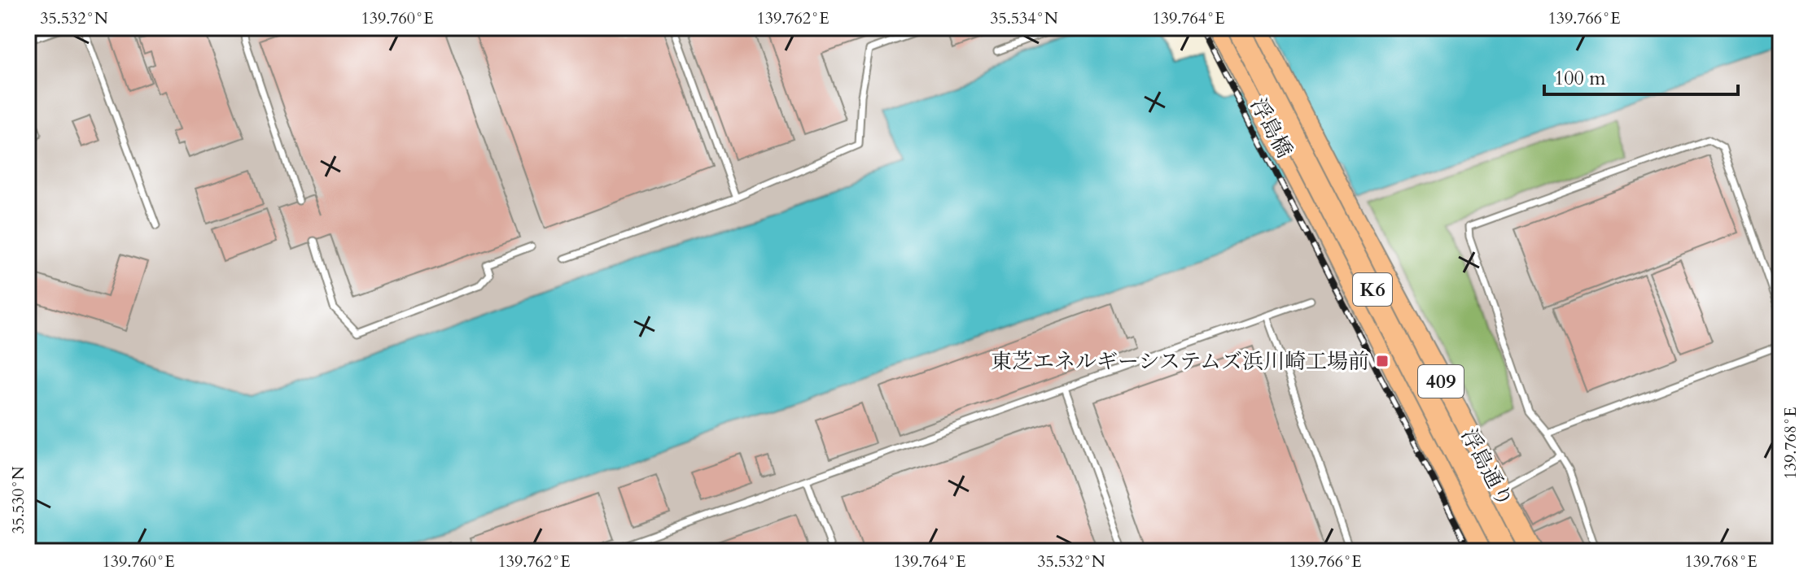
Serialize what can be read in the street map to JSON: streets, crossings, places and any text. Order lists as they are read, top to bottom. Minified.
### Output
{"streets":{"highway":["浮島橋","K6","409","浮島通り"]},"crossings":[["浮島橋","K6"],["浮島橋","浮島通り"]],"places":{"transit":["東芝エネルギーシステムズ浜川崎工場前"]},"scale_bar":"100 m","coordinates":["35.532°N","139.760°E","139.762°E","35.534°N","139.764°E","139.766°E","139.768°E","35.530°N"]}
